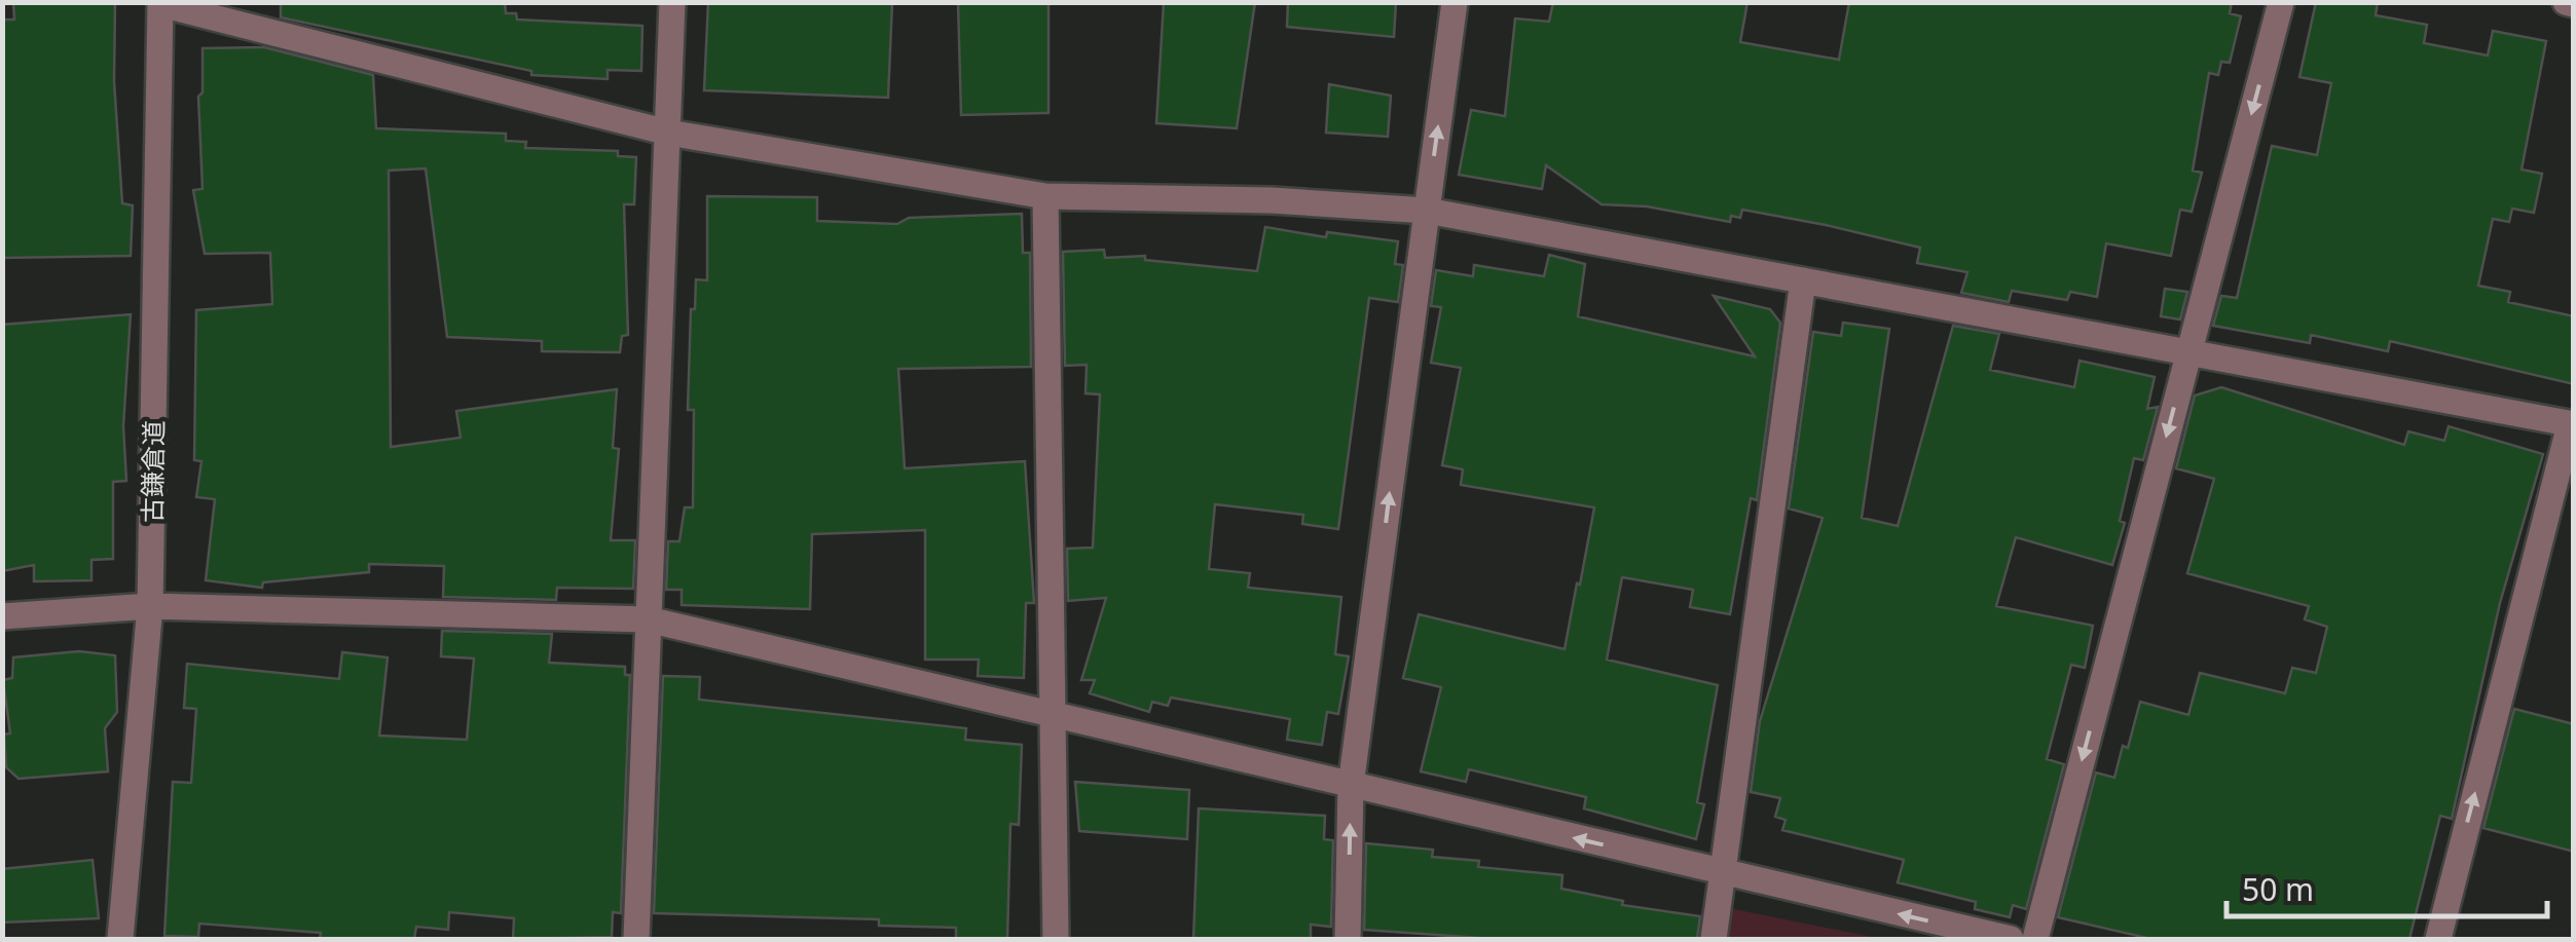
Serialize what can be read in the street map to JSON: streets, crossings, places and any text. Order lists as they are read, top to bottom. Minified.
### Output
{"streets":{"street":["古鎌倉道"]},"scale_bar":"50 m"}
